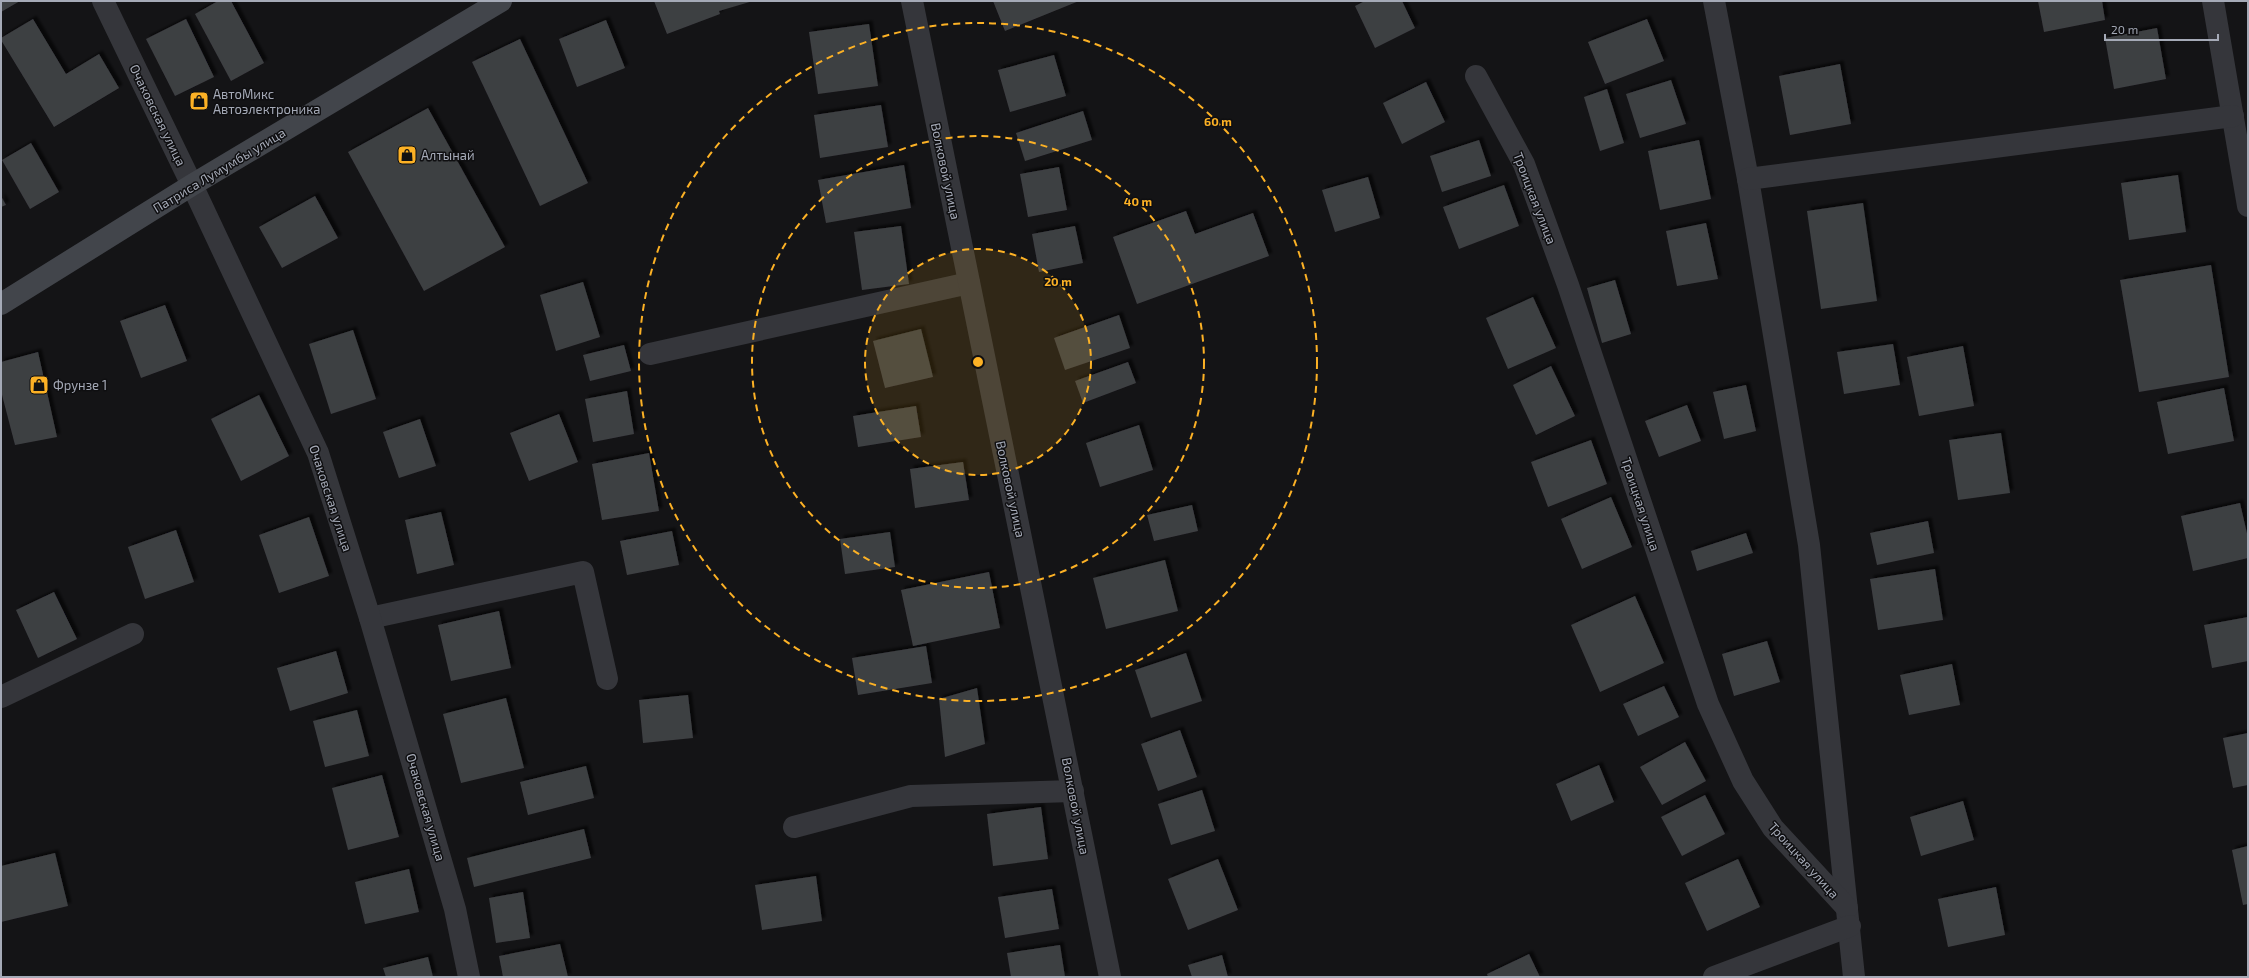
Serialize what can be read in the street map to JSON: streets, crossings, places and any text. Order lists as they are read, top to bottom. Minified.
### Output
{"streets":{"street":["Очаковская улица","Патриса Лумумбы улица","Волковой улица","Троицкая улица"]},"crossings":[["Очаковская улица","Патриса Лумумбы улица"]],"places":{"shop":["АвтоМикс Автоэлектроника","Алтынай","Фрунзе 1"]},"scale_bar":"20 m","rings":["60 m","40 m","20 m"]}
